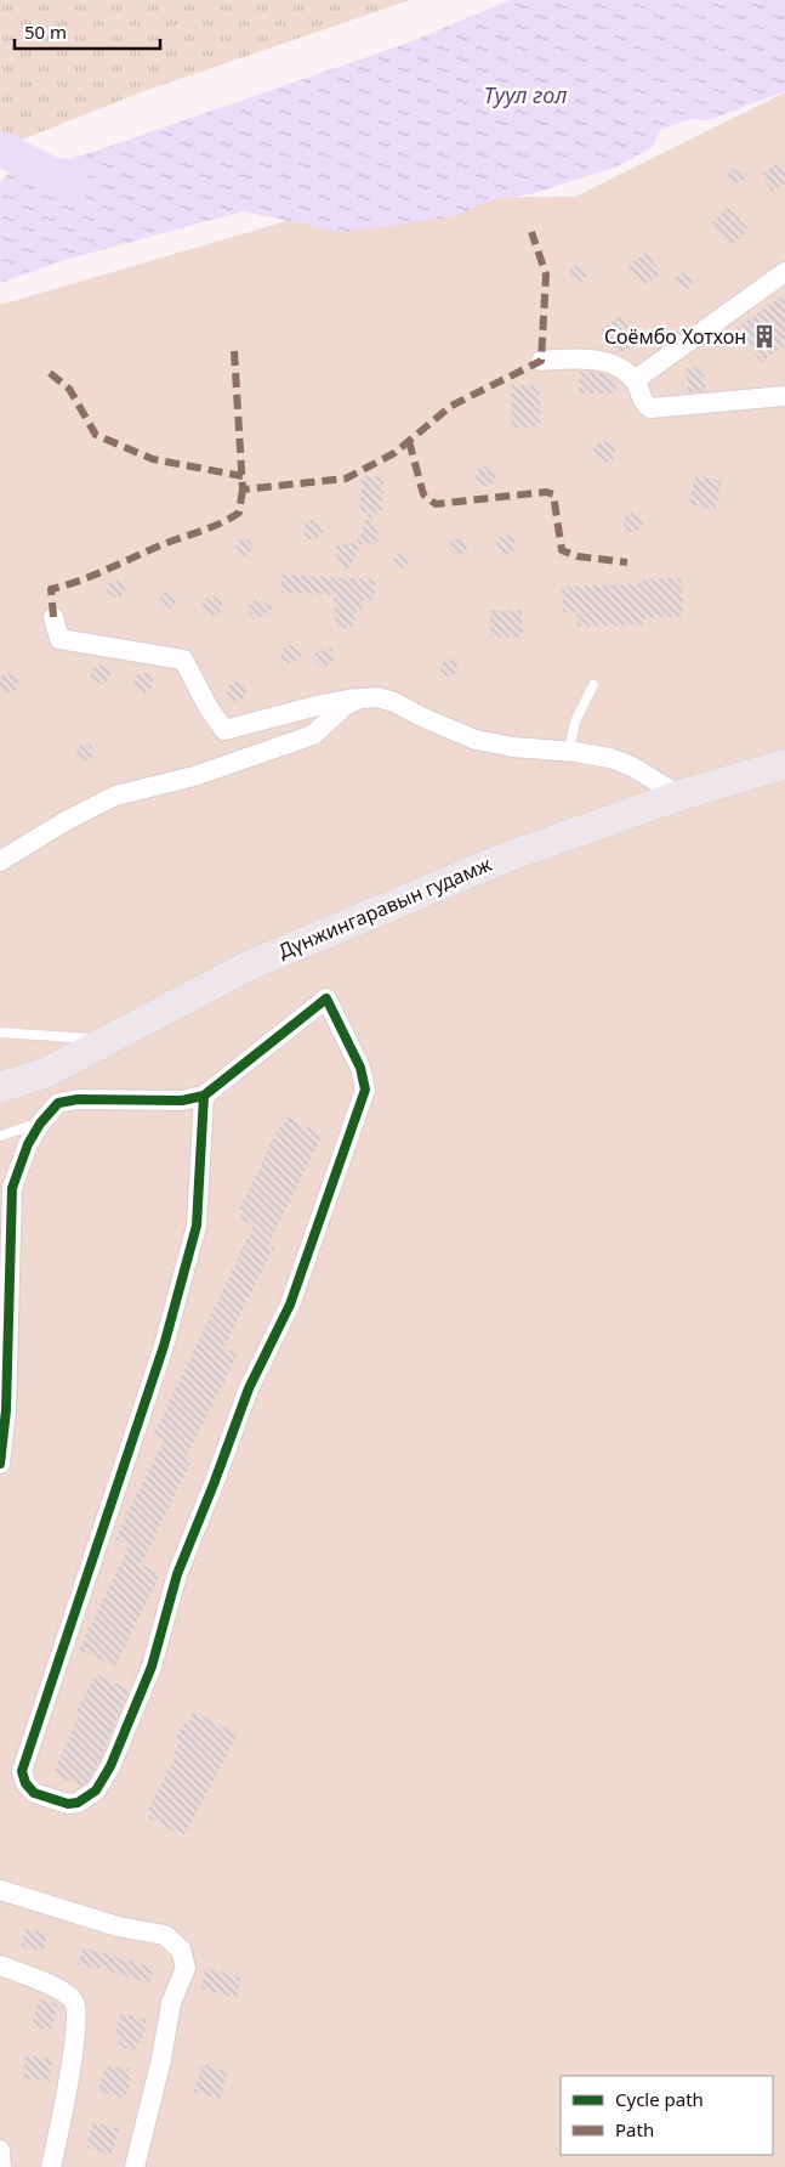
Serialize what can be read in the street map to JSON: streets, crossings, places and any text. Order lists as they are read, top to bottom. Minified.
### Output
{"streets":{"main road":["Дүнжингаравын гудамж"]},"water":["Туул гол"],"places":{"building":["Соёмбо Хотхон"]},"legend":["Cycle path","Path"],"scale_bar":"50 m"}
